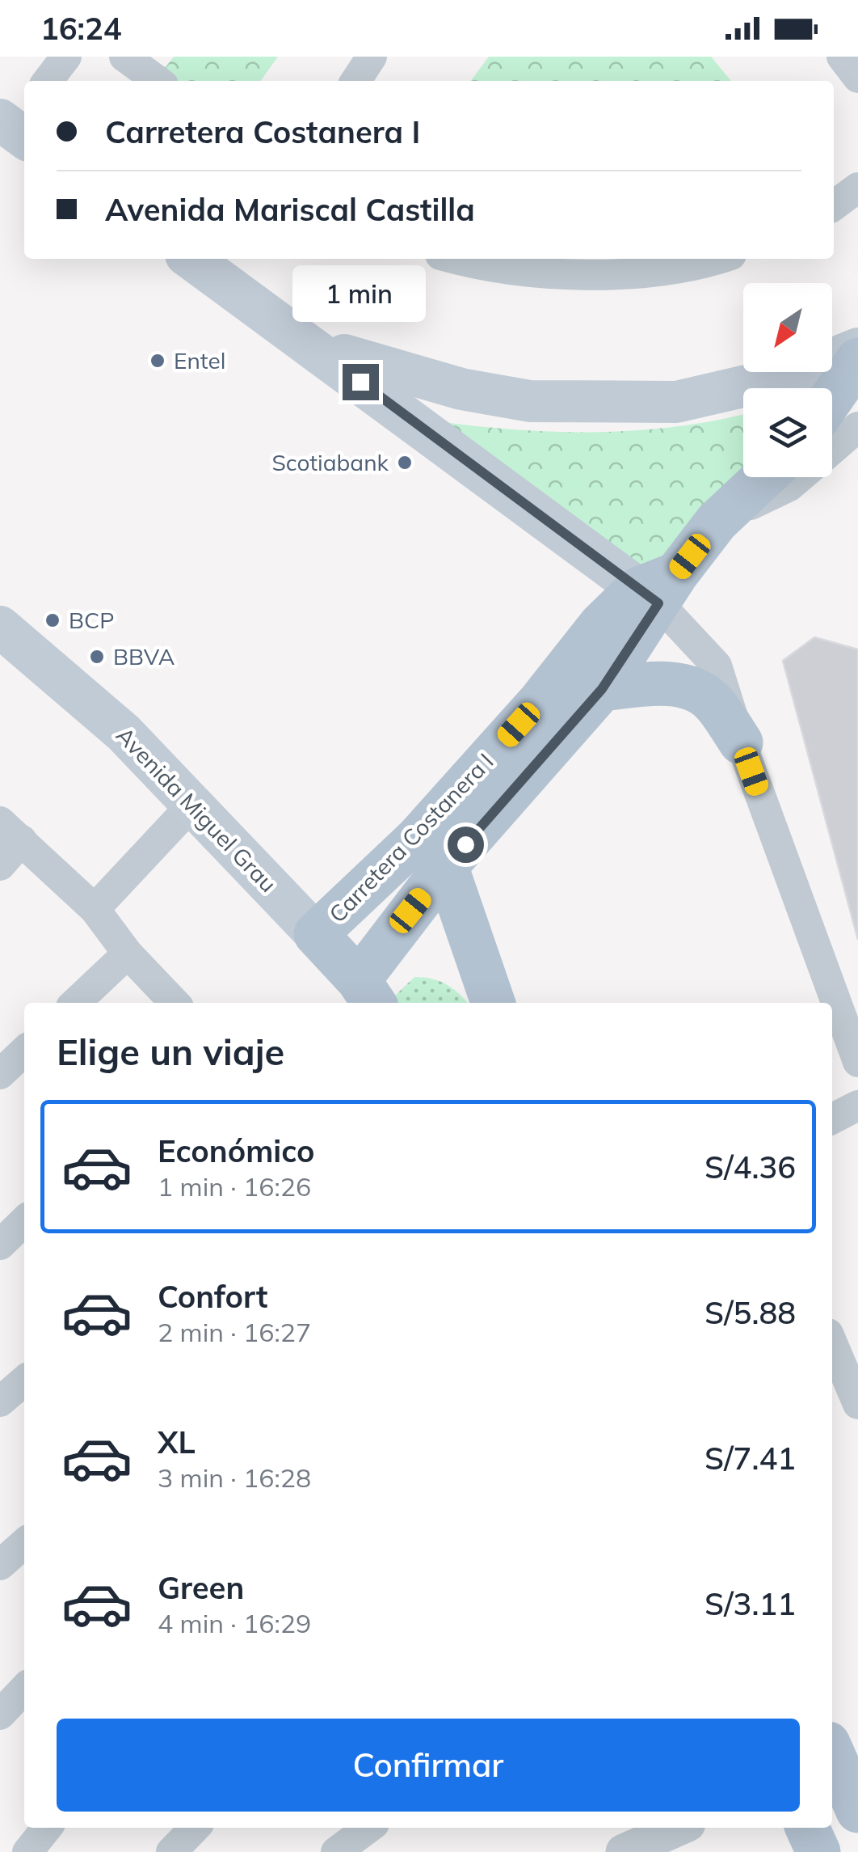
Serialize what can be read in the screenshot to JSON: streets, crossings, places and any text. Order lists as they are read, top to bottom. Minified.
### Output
{"streets":{"main road":["Avenida Miguel Grau","Carretera Costanera I"]},"crossings":[["Avenida Miguel Grau","Carretera Costanera I"]],"places":["Entel","Scotiabank","BCP","BBVA"],"north":"bottom left","page":{"status":"16:24","banner":["Carretera Costanera I","Avenida Mariscal Castilla"],"bubble":"1 min","heading":"Elige un viaje","list":[{"name":"Económico","note":"1 min · 16:26","value":"S/4.36"},{"name":"Confort","note":"2 min · 16:27","value":"S/5.88"},{"name":"XL","note":"3 min · 16:28","value":"S/7.41"},{"name":"Green","note":"4 min · 16:29","value":"S/3.11"}],"buttons":"Confirmar"}}
